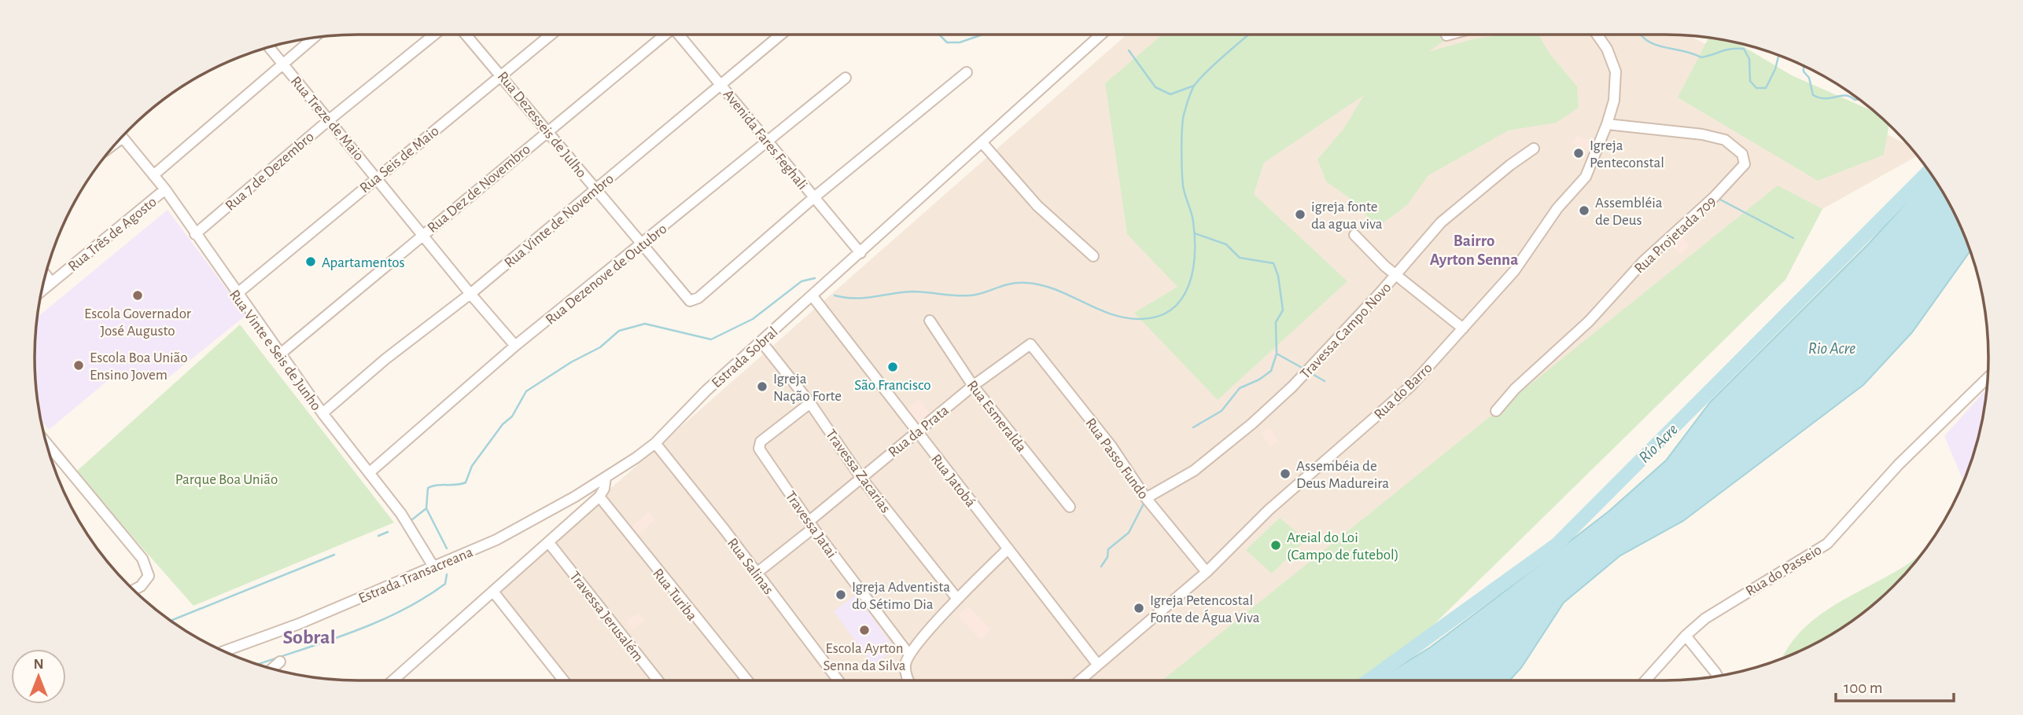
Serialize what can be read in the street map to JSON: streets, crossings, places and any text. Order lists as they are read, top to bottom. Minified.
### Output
{"streets":{"street":["Rua Treze de Maio","Rua Dezesseis de Julho","Avenida Fares Feghali","Rua Seis de Maio","Rua 7 de Dezembro","Rua Dez de Novembro","Rua Vinte de Novembro","Rua Três de Agosto","Rua Projetada 709","Rua Dezenove de Outubro","Travessa Campo Novo","Rua Vinte e Seis de Junho","Estrada Sobral","Rua do Barro","Rua Esmeralda","Rua da Prata","Rua Passo Fundo","Travessa Zacarias","Rua Jatobá","Travessa Jatai","Rua Salinas","Rua do Passeio","Estrada Transacreana","Rua Turiba","Travessa Jerusalém"]},"crossings":[["Rua Treze de Maio","Rua Seis de Maio"],["Rua Treze de Maio","Rua 7 de Dezembro"],["Rua Treze de Maio","Rua Dez de Novembro"],["Rua Treze de Maio","Rua Vinte de Novembro"],["Rua Treze de Maio","Rua Dezenove de Outubro"],["Rua Dezesseis de Julho","Avenida Fares Feghali"],["Rua Dezesseis de Julho","Rua Seis de Maio"],["Rua Dezesseis de Julho","Rua Dez de Novembro"],["Rua Dezesseis de Julho","Rua Vinte de Novembro"],["Rua Dezesseis de Julho","Rua Dezenove de Outubro"],["Avenida Fares Feghali","Rua Vinte de Novembro"],["Avenida Fares Feghali","Rua Dezenove de Outubro"],["Avenida Fares Feghali","Estrada Sobral"],["Rua Seis de Maio","Rua Vinte e Seis de Junho"],["Rua 7 de Dezembro","Rua Vinte e Seis de Junho"],["Rua Dez de Novembro","Rua Vinte e Seis de Junho"],["Rua Vinte de Novembro","Rua Vinte e Seis de Junho"],["Rua Três de Agosto","Rua Vinte e Seis de Junho"],["Rua Projetada 709","Rua do Barro"],["Rua Dezenove de Outubro","Rua Vinte e Seis de Junho"],["Travessa Campo Novo","Rua Passo Fundo"],["Rua Vinte e Seis de Junho","Estrada Transacreana"],["Estrada Sobral","Travessa Zacarias"],["Estrada Sobral","Rua Jatobá"],["Estrada Sobral","Rua Salinas"],["Estrada Sobral","Estrada Transacreana"],["Rua do Barro","Rua Passo Fundo"],["Rua do Barro","Rua Jatobá"],["Rua Esmeralda","Rua da Prata"],["Rua da Prata","Rua Passo Fundo"],["Rua da Prata","Travessa Zacarias"],["Rua da Prata","Rua Jatobá"],["Rua da Prata","Travessa Jatai"],["Rua da Prata","Rua Salinas"],["Travessa Zacarias","Travessa Jatai"]],"districts":["Bairro Ayrton Senna","Sobral"],"water":["Rio Acre","Río Acre"],"parks":["Parque Boa União"],"places":["Igreja Penteconstal","Assembléia de Deus","igreja fonte da agua viva","Apartamentos","Escola Governador José Augusto","Escola Boa União Ensino Jovem","São Francisco","Igreja Nação Forte","Assembéia de Deus Madureira","Areial do Loi (Campo de futebol)","Igreja Adventista do Sétimo Dia","Igreja Petencostal Fonte de Água Viva","Escola Ayrton Senna da Silva"],"scale_bar":"100 m","north":"top"}
